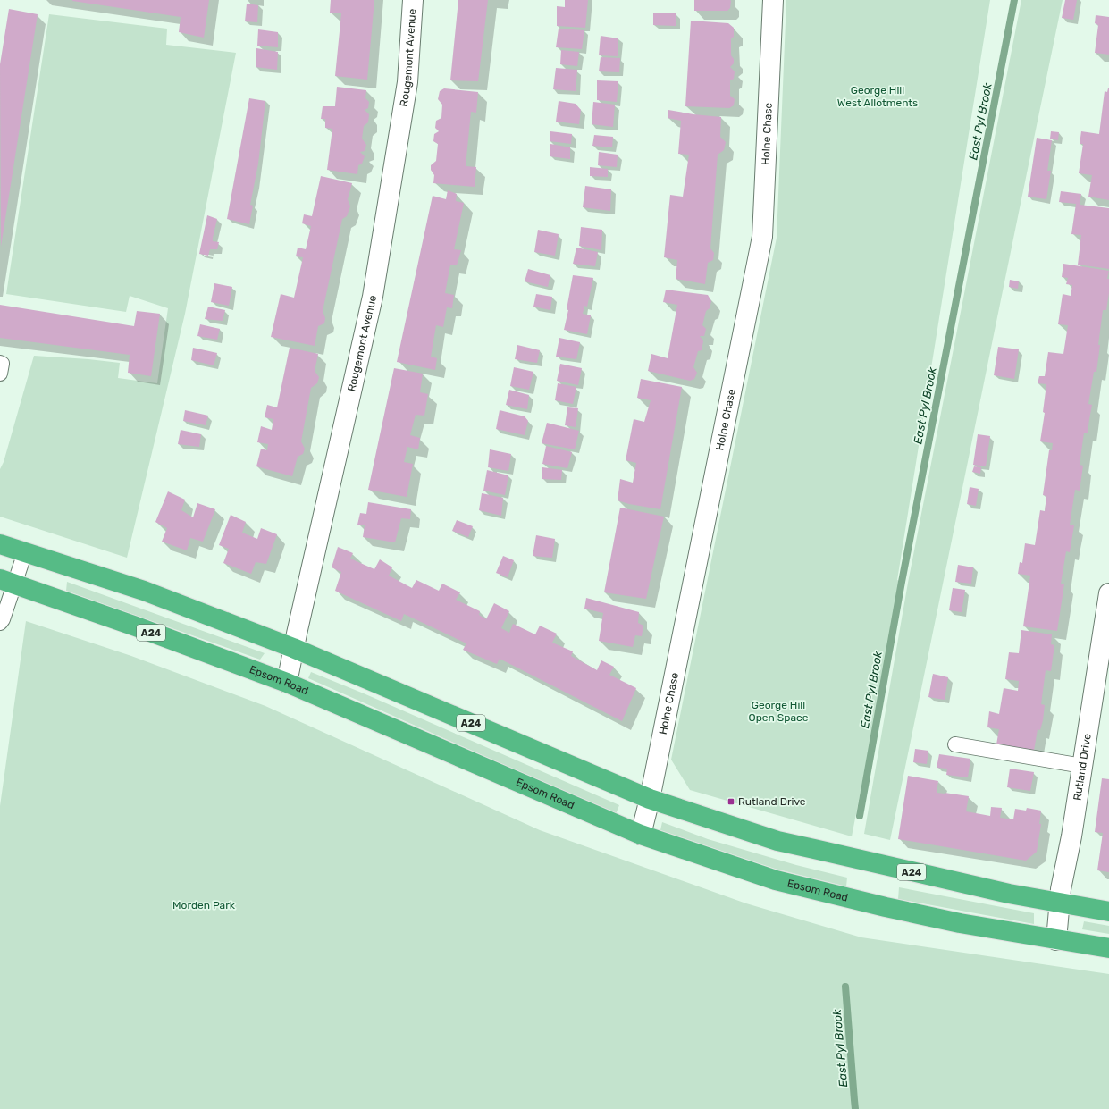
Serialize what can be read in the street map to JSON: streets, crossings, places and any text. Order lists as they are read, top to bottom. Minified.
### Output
{"streets":{"highway":["A24","Epsom Road"],"street":["Rougemont Avenue","Holne Chase","Rutland Drive"]},"crossings":[["Rougemont Avenue","A24"],["Rougemont Avenue","Epsom Road"],["Holne Chase","A24"],["Holne Chase","Epsom Road"],["A24","Rutland Drive"],["Epsom Road","Rutland Drive"]],"water":["East Pyl Brook"],"parks":["George Hill West Allotments","George Hill Open Space","Morden Park"],"places":{"transit":["Rutland Drive"]}}
